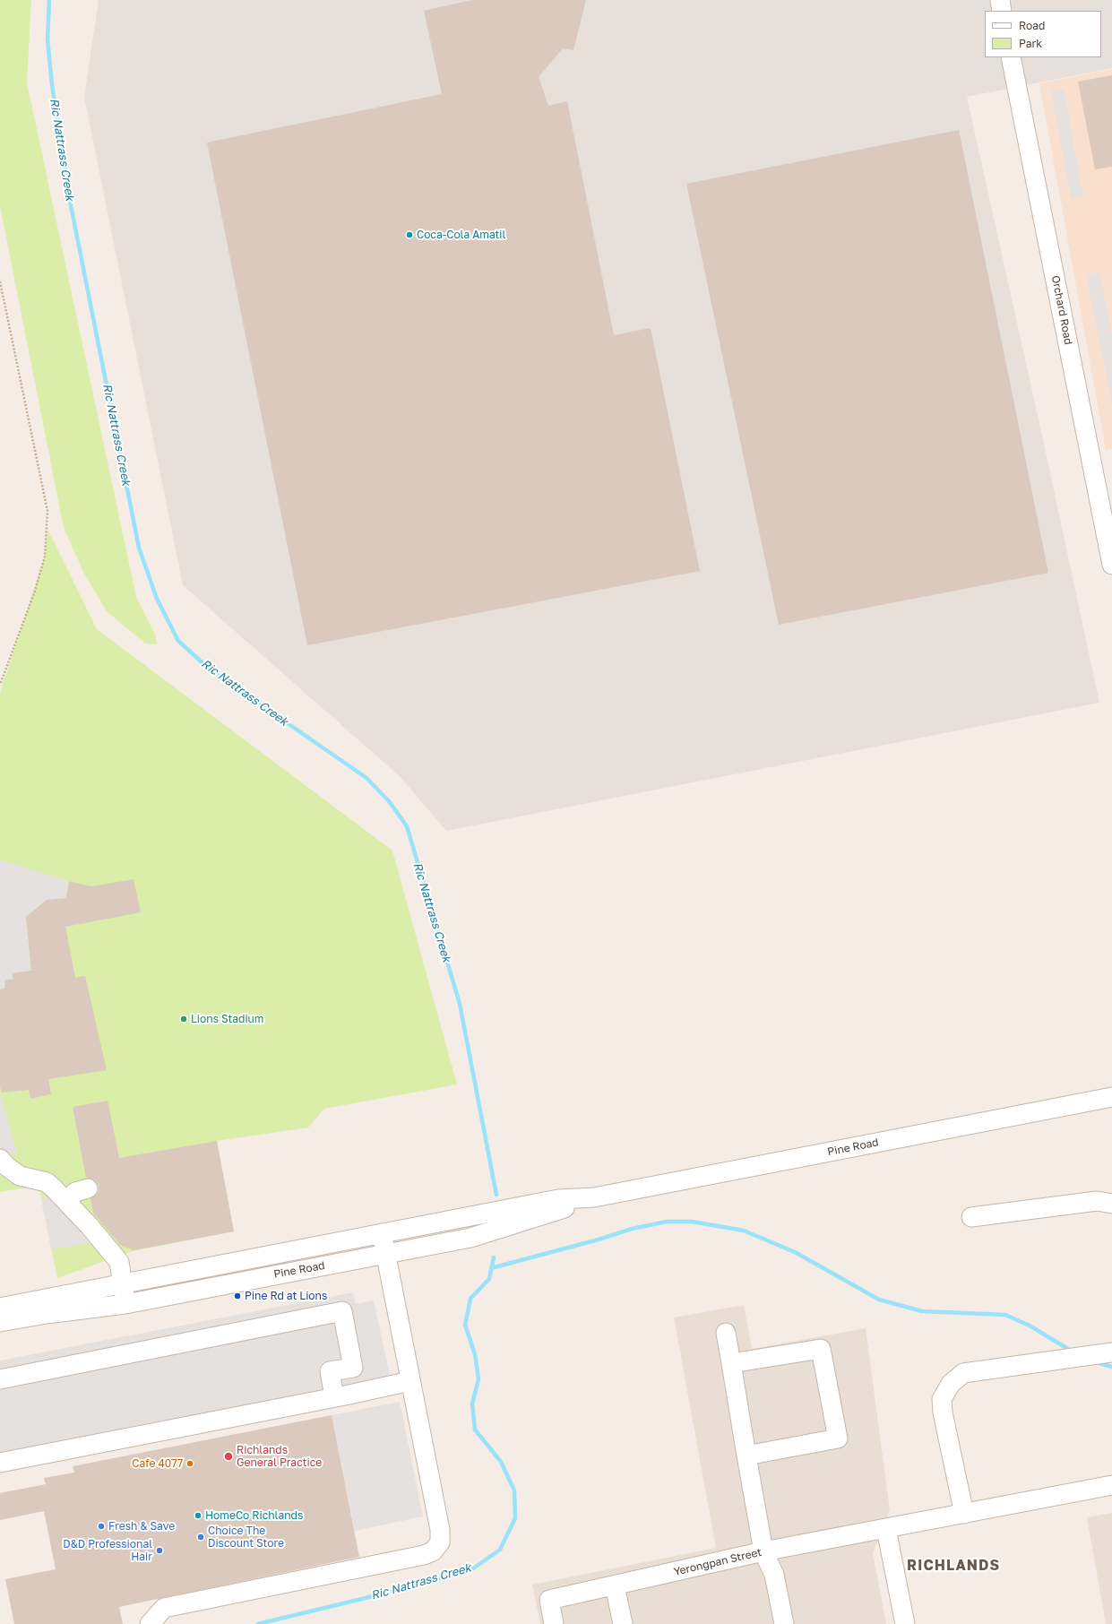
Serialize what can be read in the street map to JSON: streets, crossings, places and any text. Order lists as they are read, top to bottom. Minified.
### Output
{"streets":{"street":["Orchard Road","Pine Road","Yerongpan Street"]},"districts":["RICHLANDS"],"water":["Ric Nattrass Creek"],"places":["Coca-Cola Amatil","Lions Stadium","Pine Rd at Lions","Richlands General Practice","Cafe 4077","HomeCo Richlands","Fresh & Save","Choice The Discount Store","D&D Professional Hair"],"legend":["Road","Park"]}
